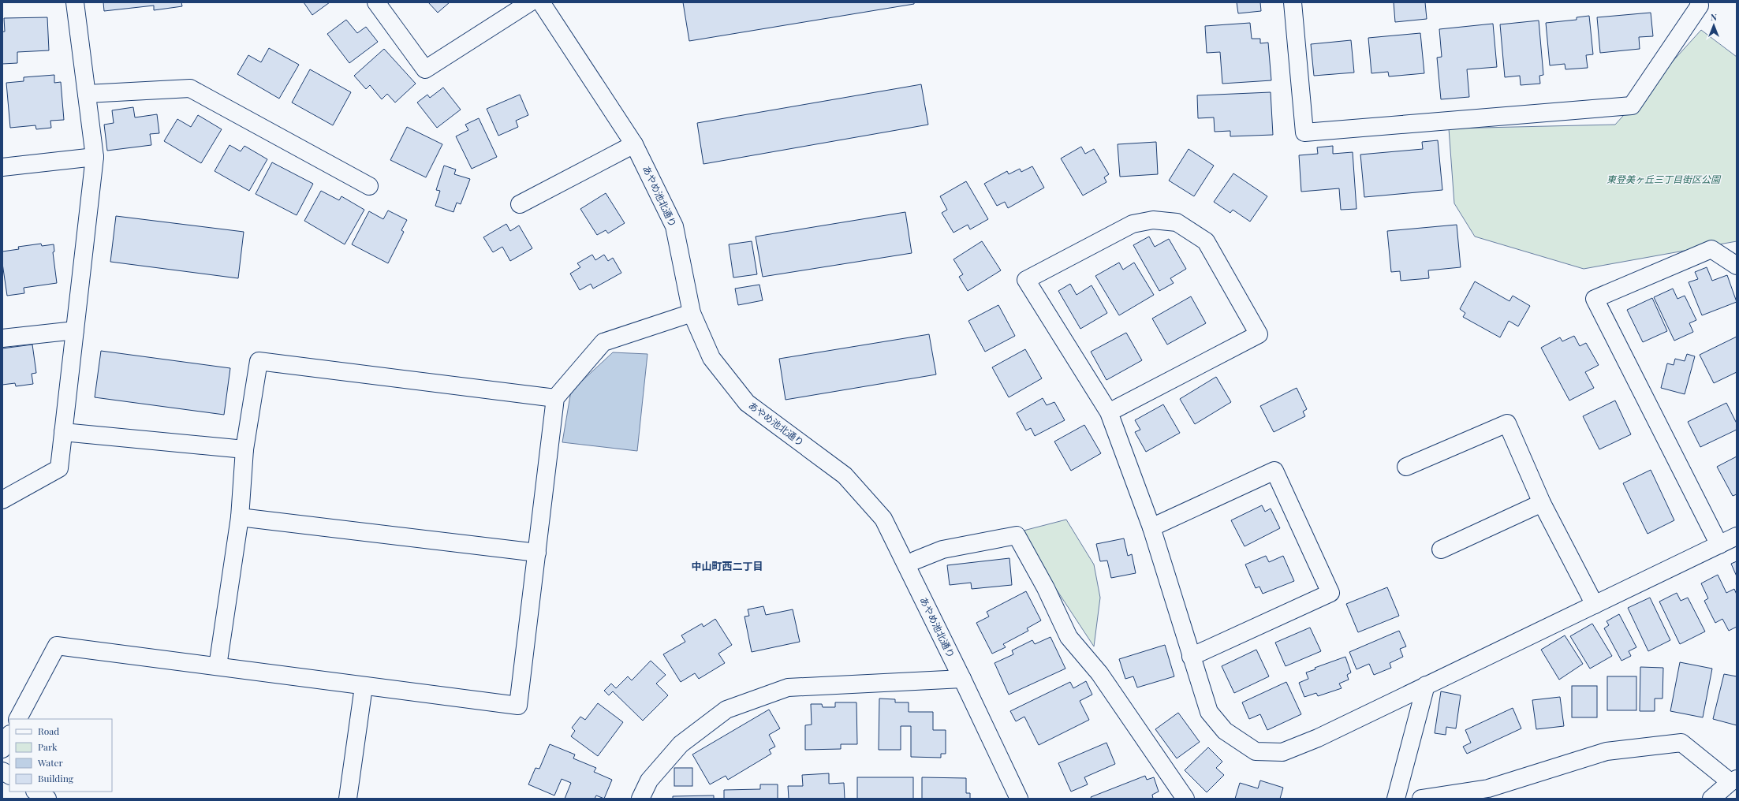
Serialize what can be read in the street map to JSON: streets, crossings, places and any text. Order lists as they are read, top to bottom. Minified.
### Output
{"streets":{"street":["あやめ池北通り"]},"districts":["中山町西二丁目"],"parks":["東登美ヶ丘三丁目街区公園"],"legend":["Road","Park","Water","Building"],"north":"top"}
